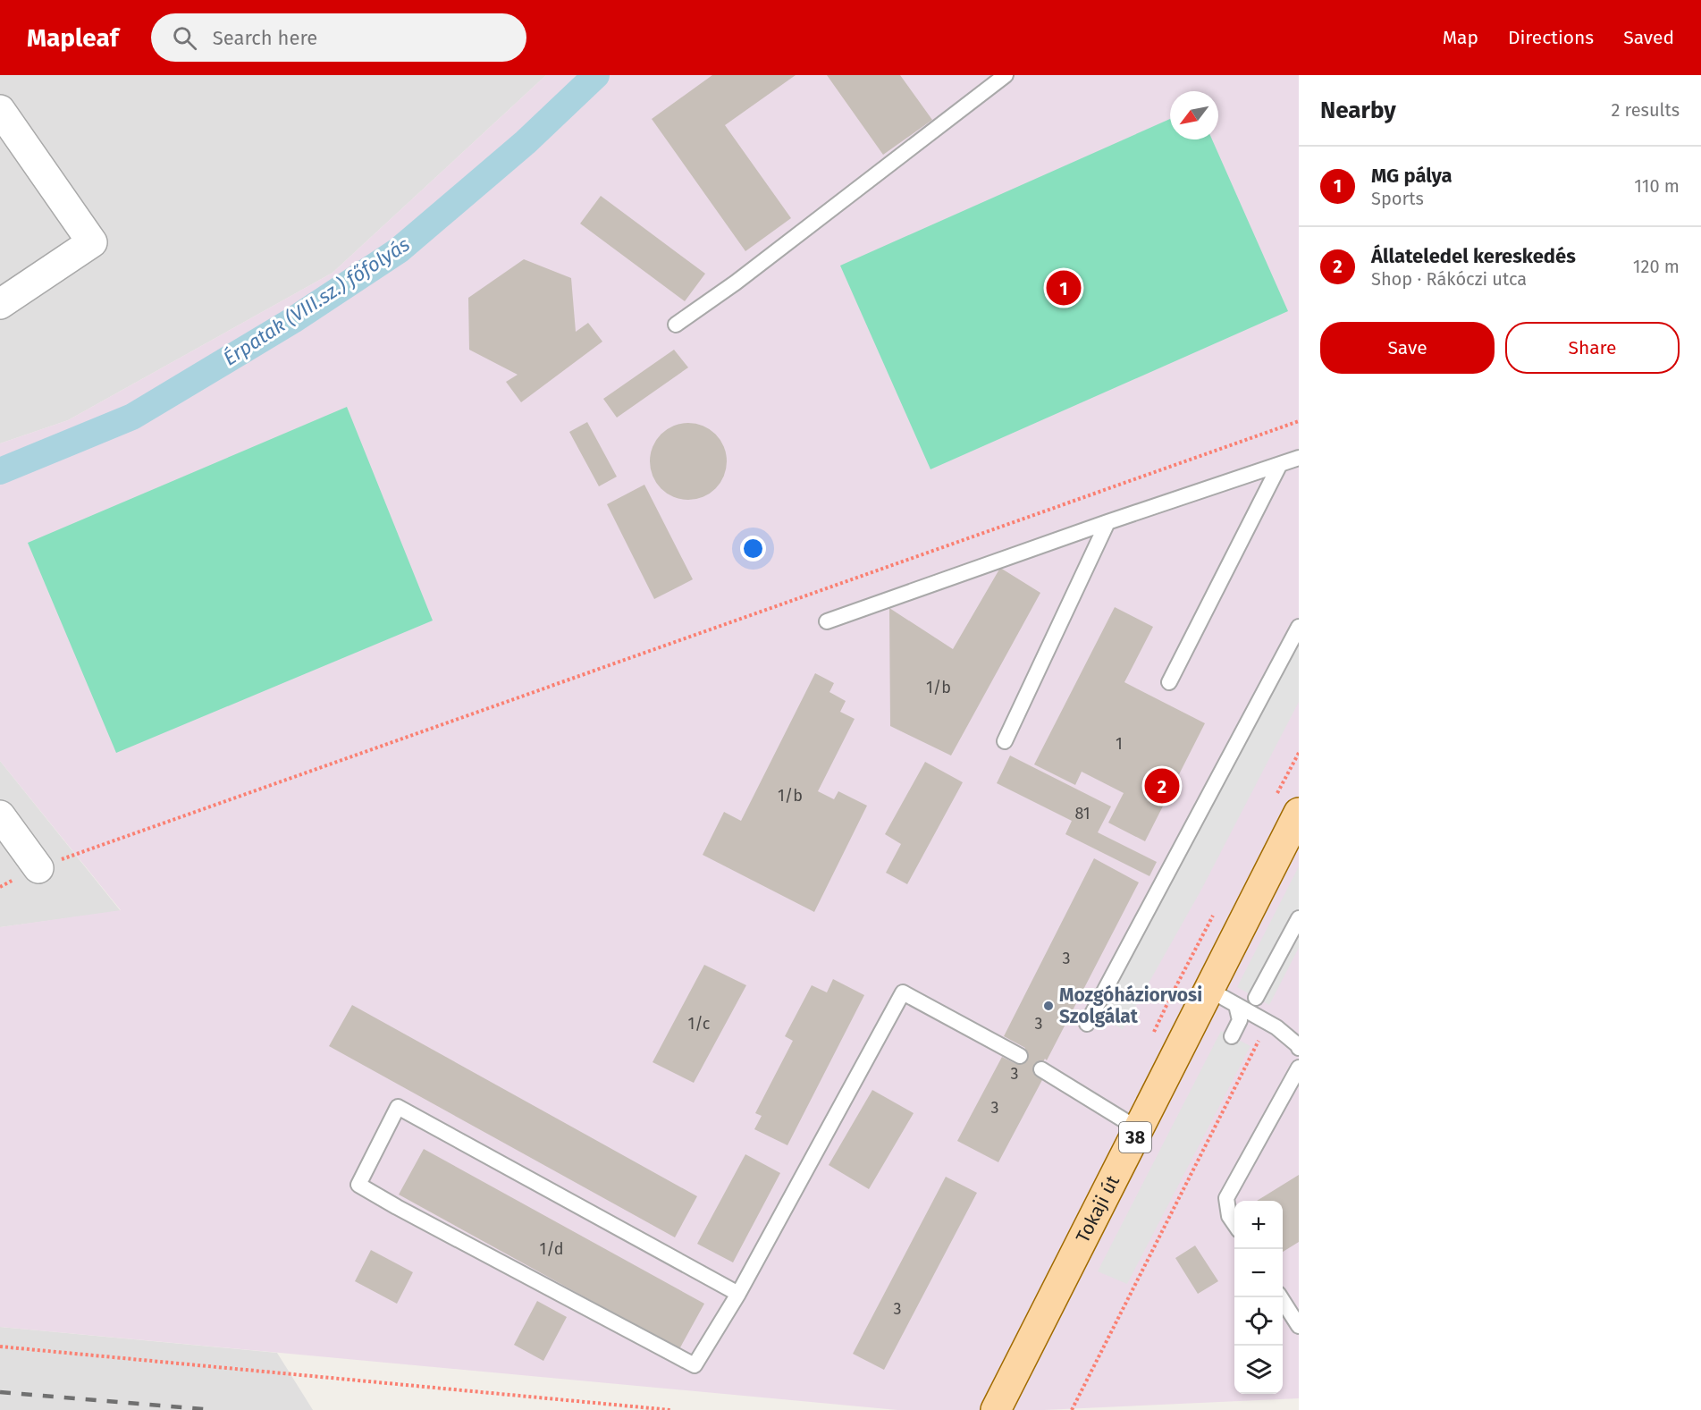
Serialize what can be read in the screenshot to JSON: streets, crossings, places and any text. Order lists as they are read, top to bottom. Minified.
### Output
{"streets":{"main road":["38","Tokaji út"]},"water":["Érpatak (VIII.sz.) főfolyás"],"places":["Mozgóháziorvosi Szolgálat"],"house_numbers":["1/b","1","1/b","81","3","1/c","3","3","3","1/d","3"],"north":"bottom left","page":{"header":"Mapleaf","search":"Search here","nav":["Map","Directions","Saved"],"heading":["Nearby","2 results"],"list":[{"mark":"1","name":"MG pálya","note":"Sports","value":"110 m"},{"mark":"2","name":"Állateledel kereskedés","note":"Shop · Rákóczi utca","value":"120 m"}],"pins":["1","2"],"buttons":["Save","Share"],"map_buttons":["+","−"]}}
